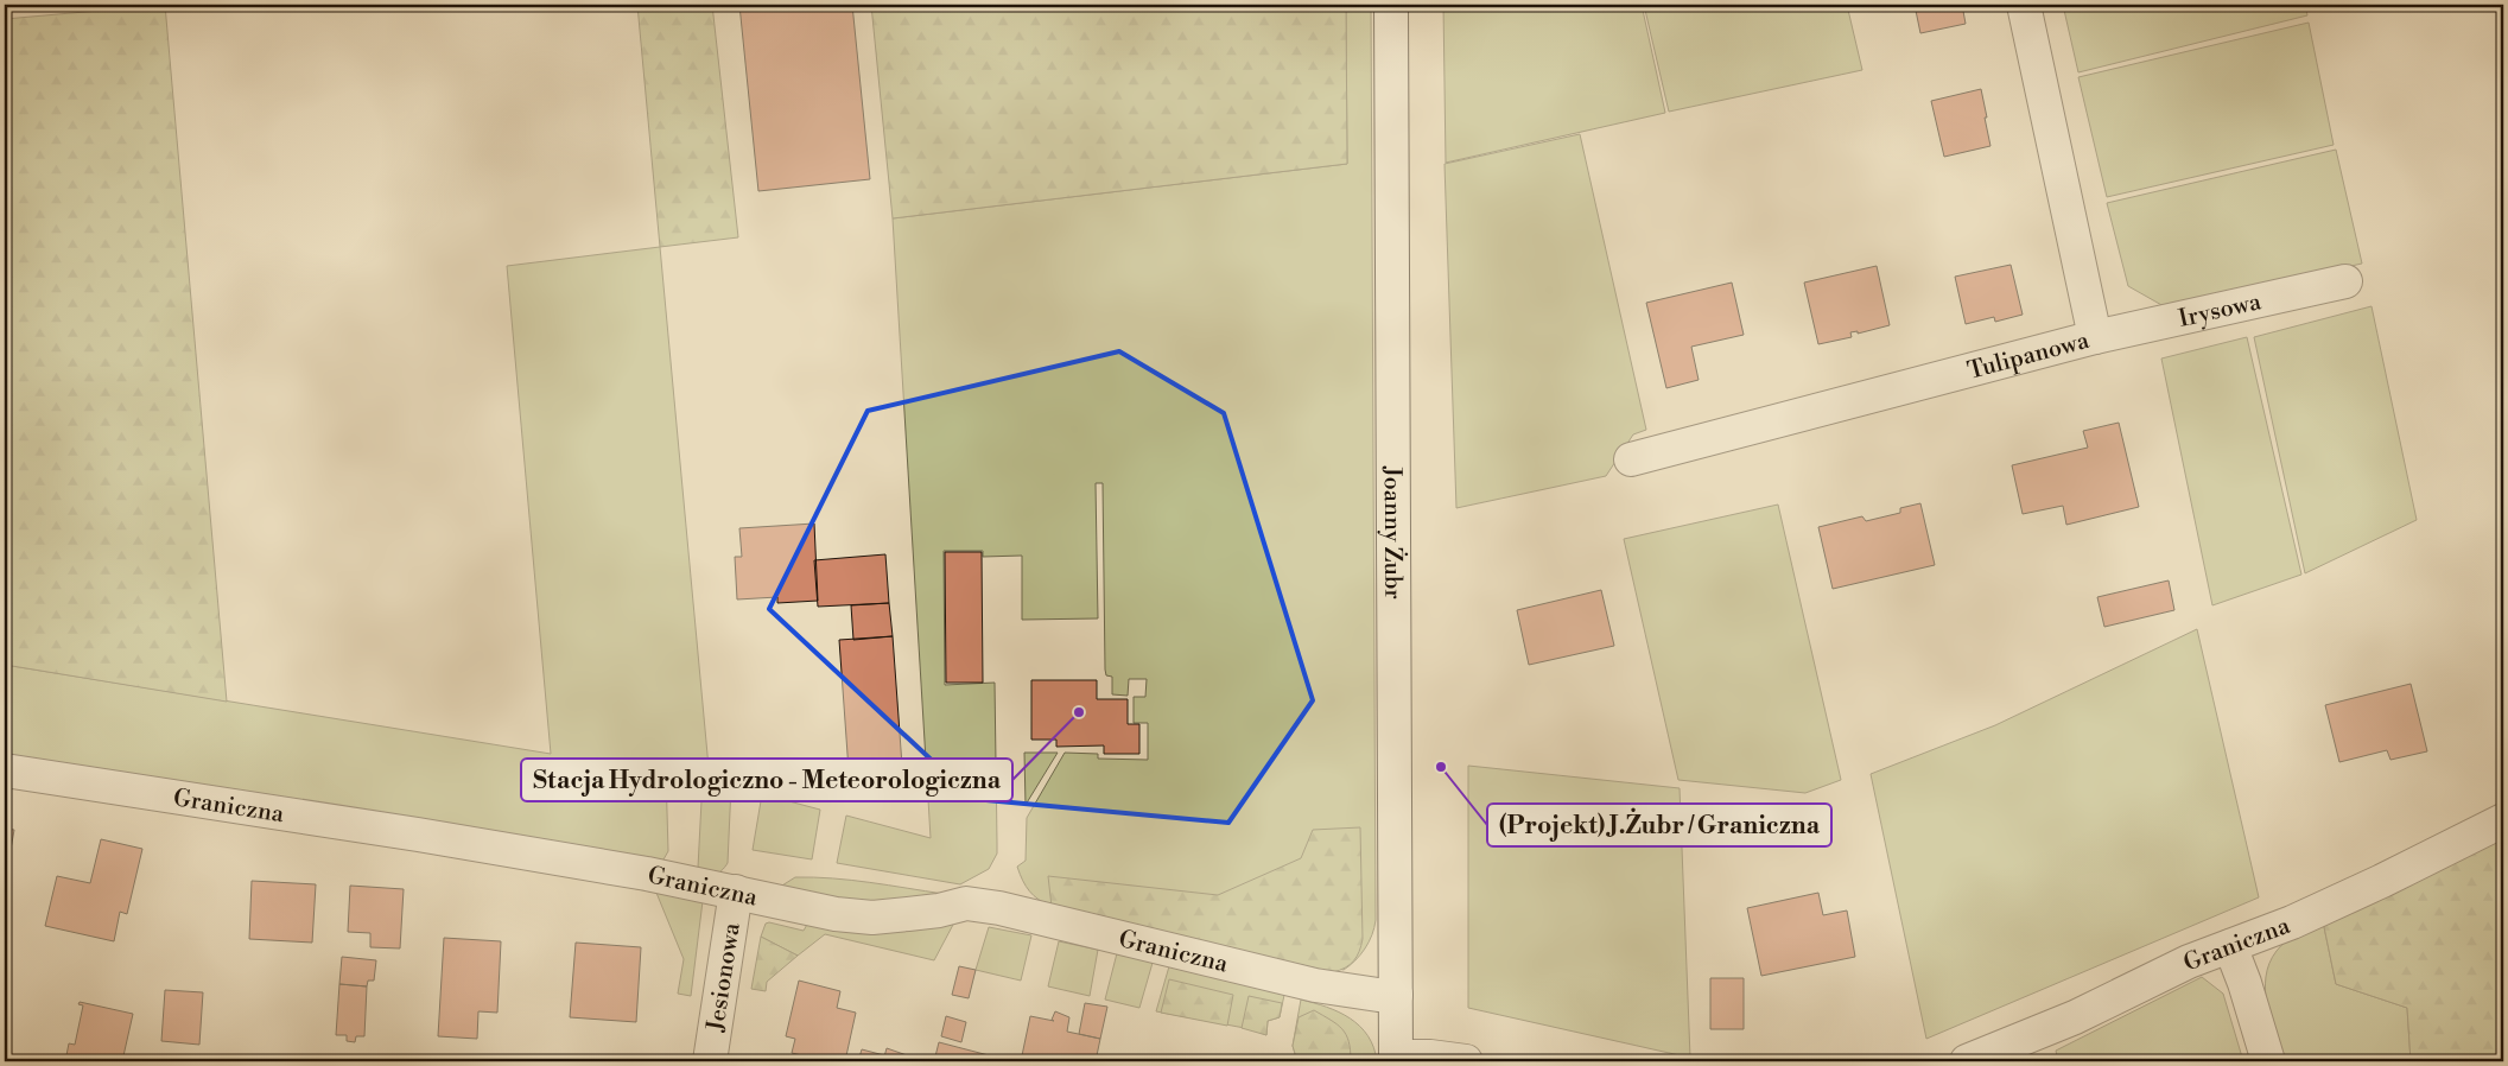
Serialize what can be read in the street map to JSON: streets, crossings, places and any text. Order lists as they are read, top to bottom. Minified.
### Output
{"streets":{"street":["Irysowa","Tulipanowa","Joanny Żubr","Graniczna","Jesionowa"]},"crossings":[["Irysowa","Tulipanowa"],["Joanny Żubr","Graniczna"],["Graniczna","Jesionowa"]],"places":["Stacja Hydrologiczno - Meteorologiczna","(Projekt) J.Żubr / Graniczna"]}
